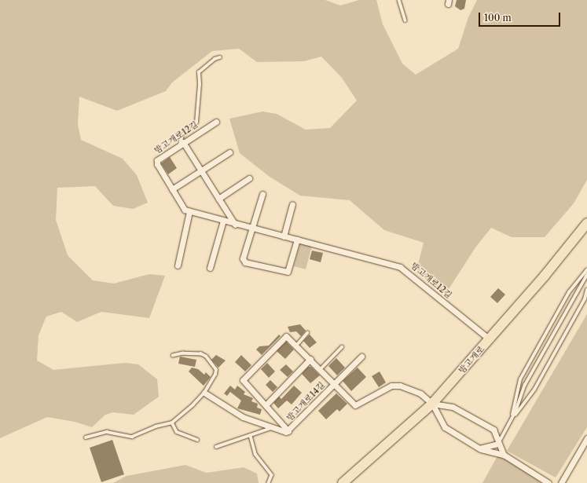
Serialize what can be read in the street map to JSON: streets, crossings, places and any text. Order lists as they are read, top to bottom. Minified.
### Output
{"streets":{"main road":["밤고개로"],"street":["밤고개로12길","밤고개로14길"]},"crossings":[["밤고개로12길","밤고개로"],["밤고개로","밤고개로14길"]],"scale_bar":"100 m"}
